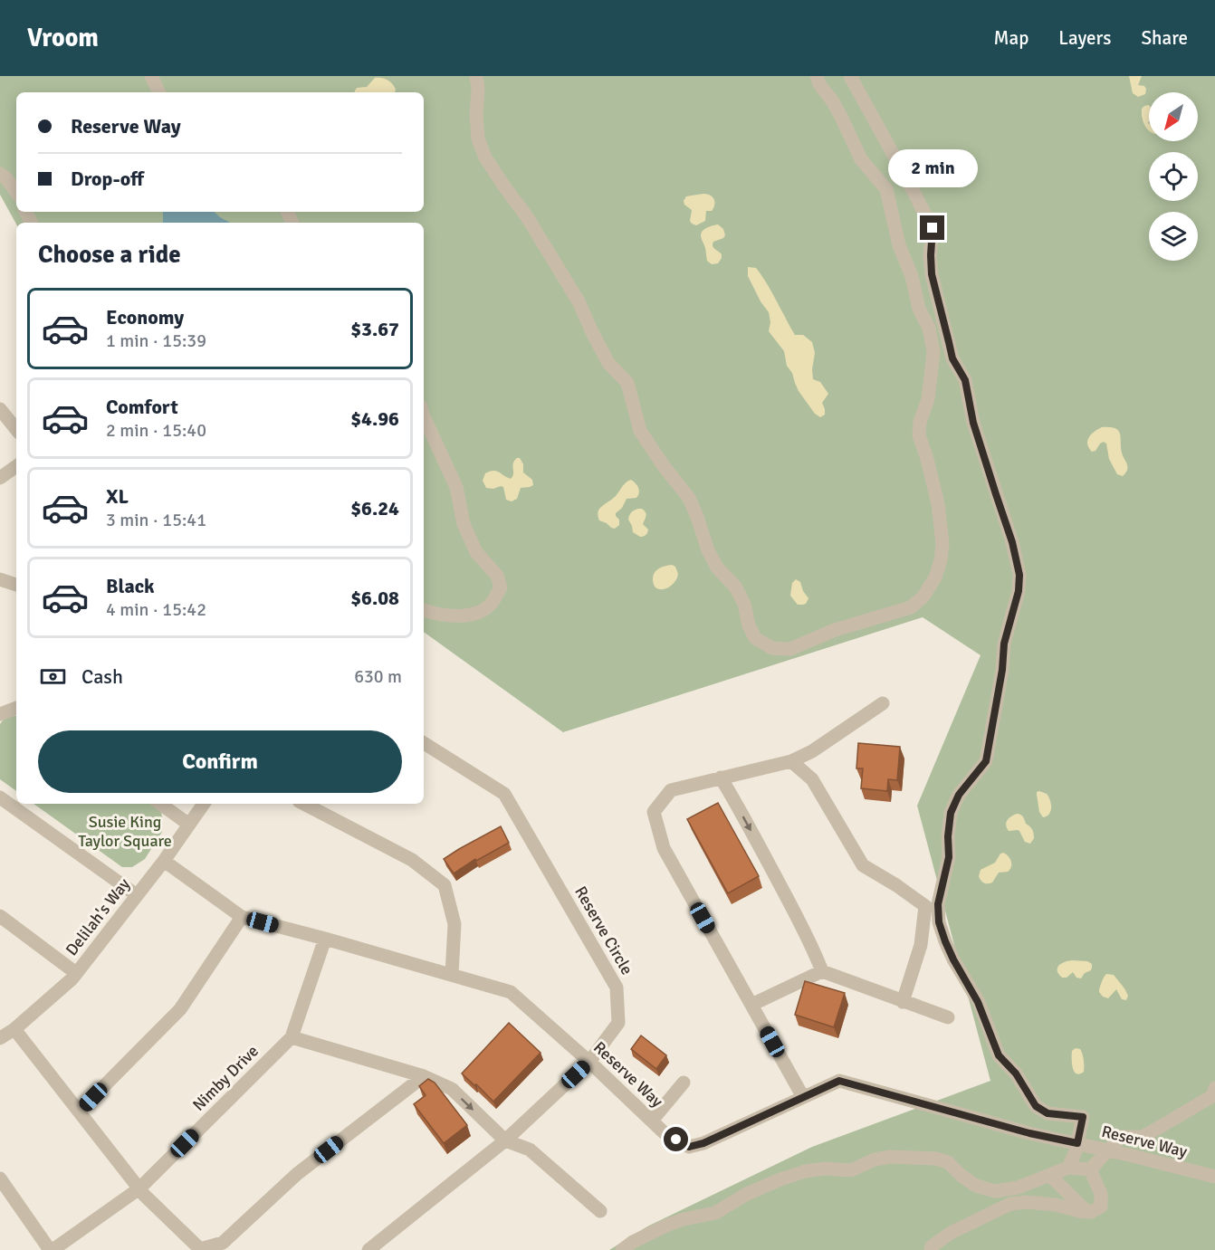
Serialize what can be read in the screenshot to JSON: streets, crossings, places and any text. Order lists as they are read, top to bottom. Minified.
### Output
{"streets":{"street":["Delilah's Way","Reserve Circle","Reserve Way","Nimby Drive"]},"crossings":[["Delilah's Way","Reserve Way"],["Reserve Circle","Reserve Way"],["Reserve Way","Nimby Drive"]],"parks":["Susie King Taylor Square"],"north":"bottom left","page":{"header":"Vroom","nav":["Map","Layers","Share"],"banner":["Reserve Way","Drop-off"],"bubble":"2 min","heading":"Choose a ride","list":[{"name":"Economy","note":"1 min · 15:39","value":"$3.67"},{"name":"Comfort","note":"2 min · 15:40","value":"$4.96"},{"name":"XL","note":"3 min · 15:41","value":"$6.24"},{"name":"Black","note":"4 min · 15:42","value":"$6.08"}],"pay":["Cash","630 m"],"buttons":"Confirm"}}
